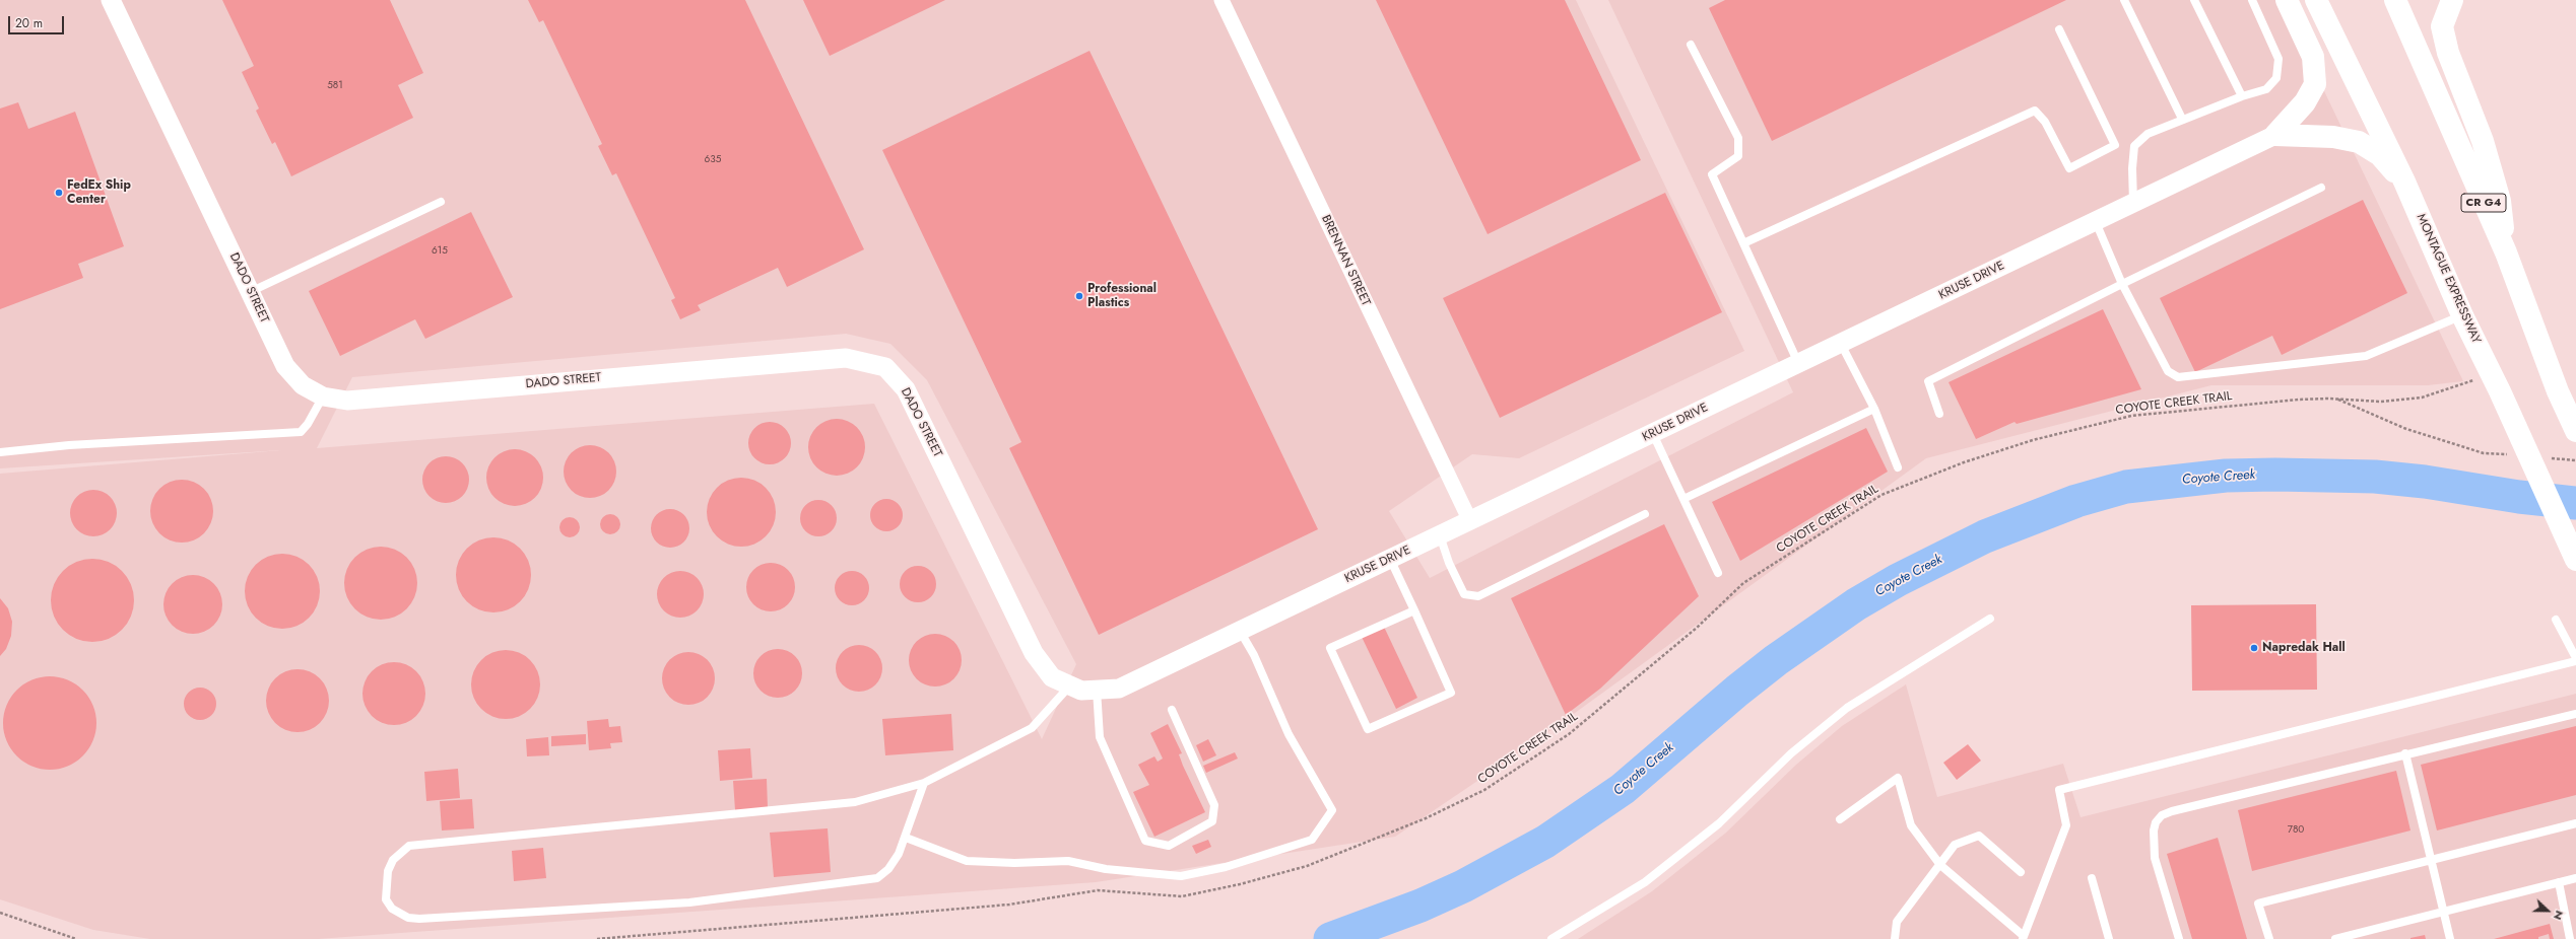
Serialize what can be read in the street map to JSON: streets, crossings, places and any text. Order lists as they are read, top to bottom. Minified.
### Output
{"streets":{"highway":["CR G4","MONTAGUE EXPRESSWAY"],"street":["BRENNAN STREET","KRUSE DRIVE","DADO STREET"],"path":["COYOTE CREEK TRAIL"]},"crossings":[["BRENNAN STREET","KRUSE DRIVE"],["MONTAGUE EXPRESSWAY","COYOTE CREEK TRAIL"],["KRUSE DRIVE","DADO STREET"]],"water":["Coyote Creek"],"places":["FedEx Ship Center","Professional Plastics","Napredak Hall"],"house_numbers":["581","635","615","780"],"scale_bar":"20 m","north":"right"}
